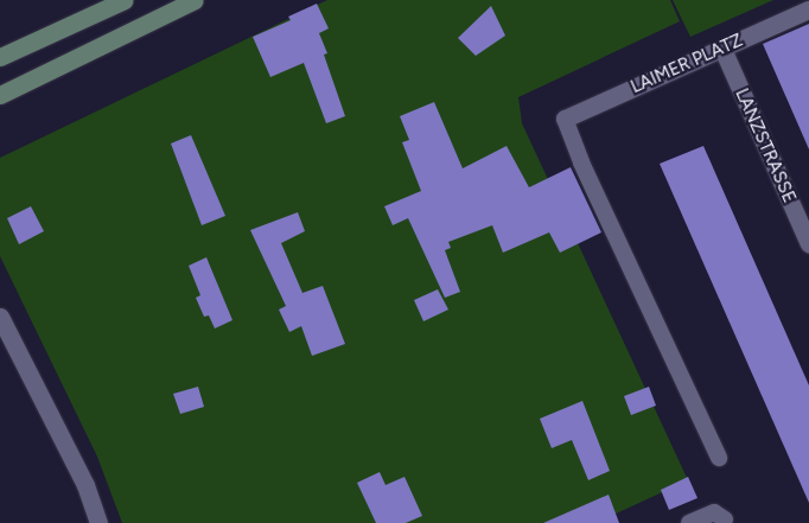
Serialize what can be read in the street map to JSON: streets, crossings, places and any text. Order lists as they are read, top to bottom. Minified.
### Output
{"streets":{"street":["LAIMER PLATZ","LANZSTRASSE"]},"crossings":[["LAIMER PLATZ","LANZSTRASSE"]]}
